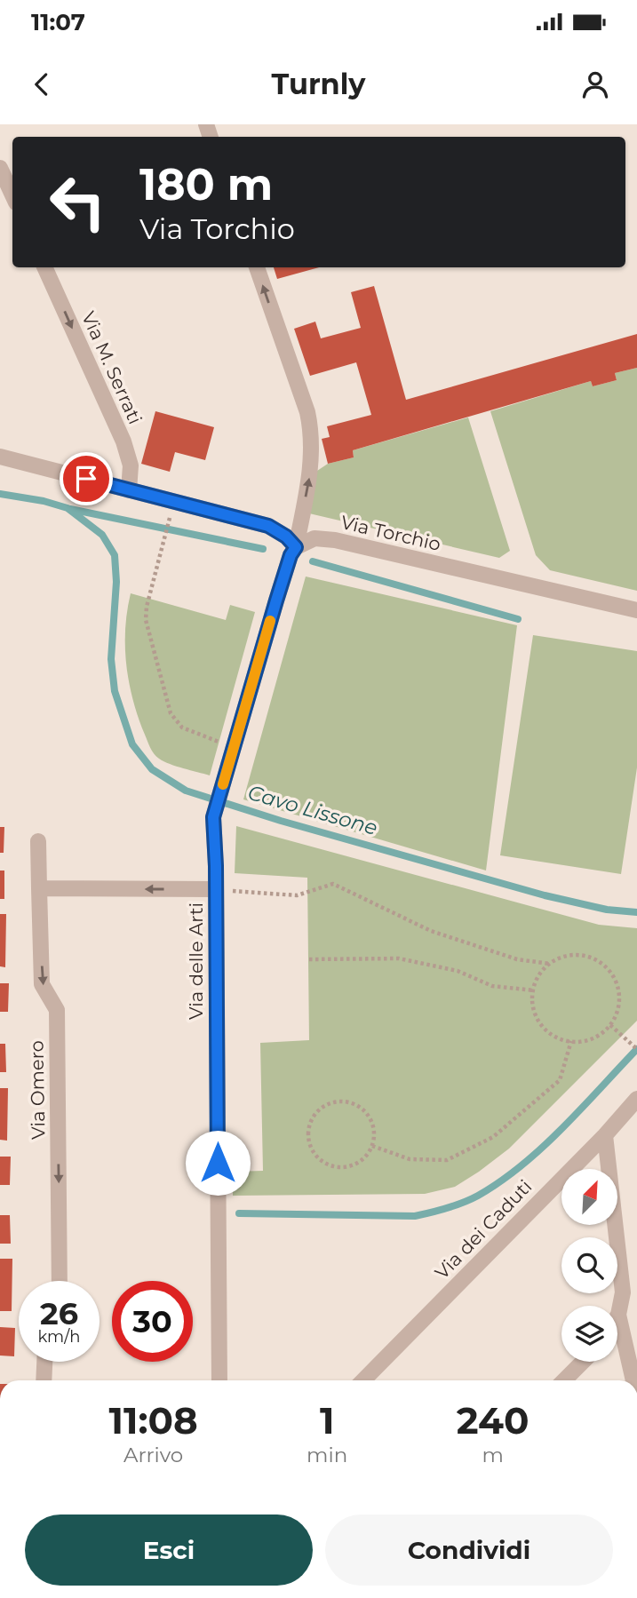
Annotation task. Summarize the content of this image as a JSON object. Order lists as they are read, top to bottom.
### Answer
{
  "streets": {
    "street": [
      "Via M. Serrati",
      "Via Torchio",
      "Via delle Arti",
      "Via Omero",
      "Via dei Caduti"
    ]
  },
  "crossings": [
    ["Via Torchio", "Via delle Arti"]
  ],
  "one_way": ["Via M. Serrati", "Via Omero"],
  "water": ["Cavo Lissone"],
  "north": "top right",
  "page": {
    "status": "11:07",
    "header": "Turnly",
    "turn": ["180 m", "Via Torchio"],
    "speed": "26 km/h",
    "limit": "30",
    "eta": [
      "11:08",
      "Arrivo",
      "1",
      "min",
      "240",
      "m"
    ],
    "buttons": ["Esci", "Condividi"]
  }
}
